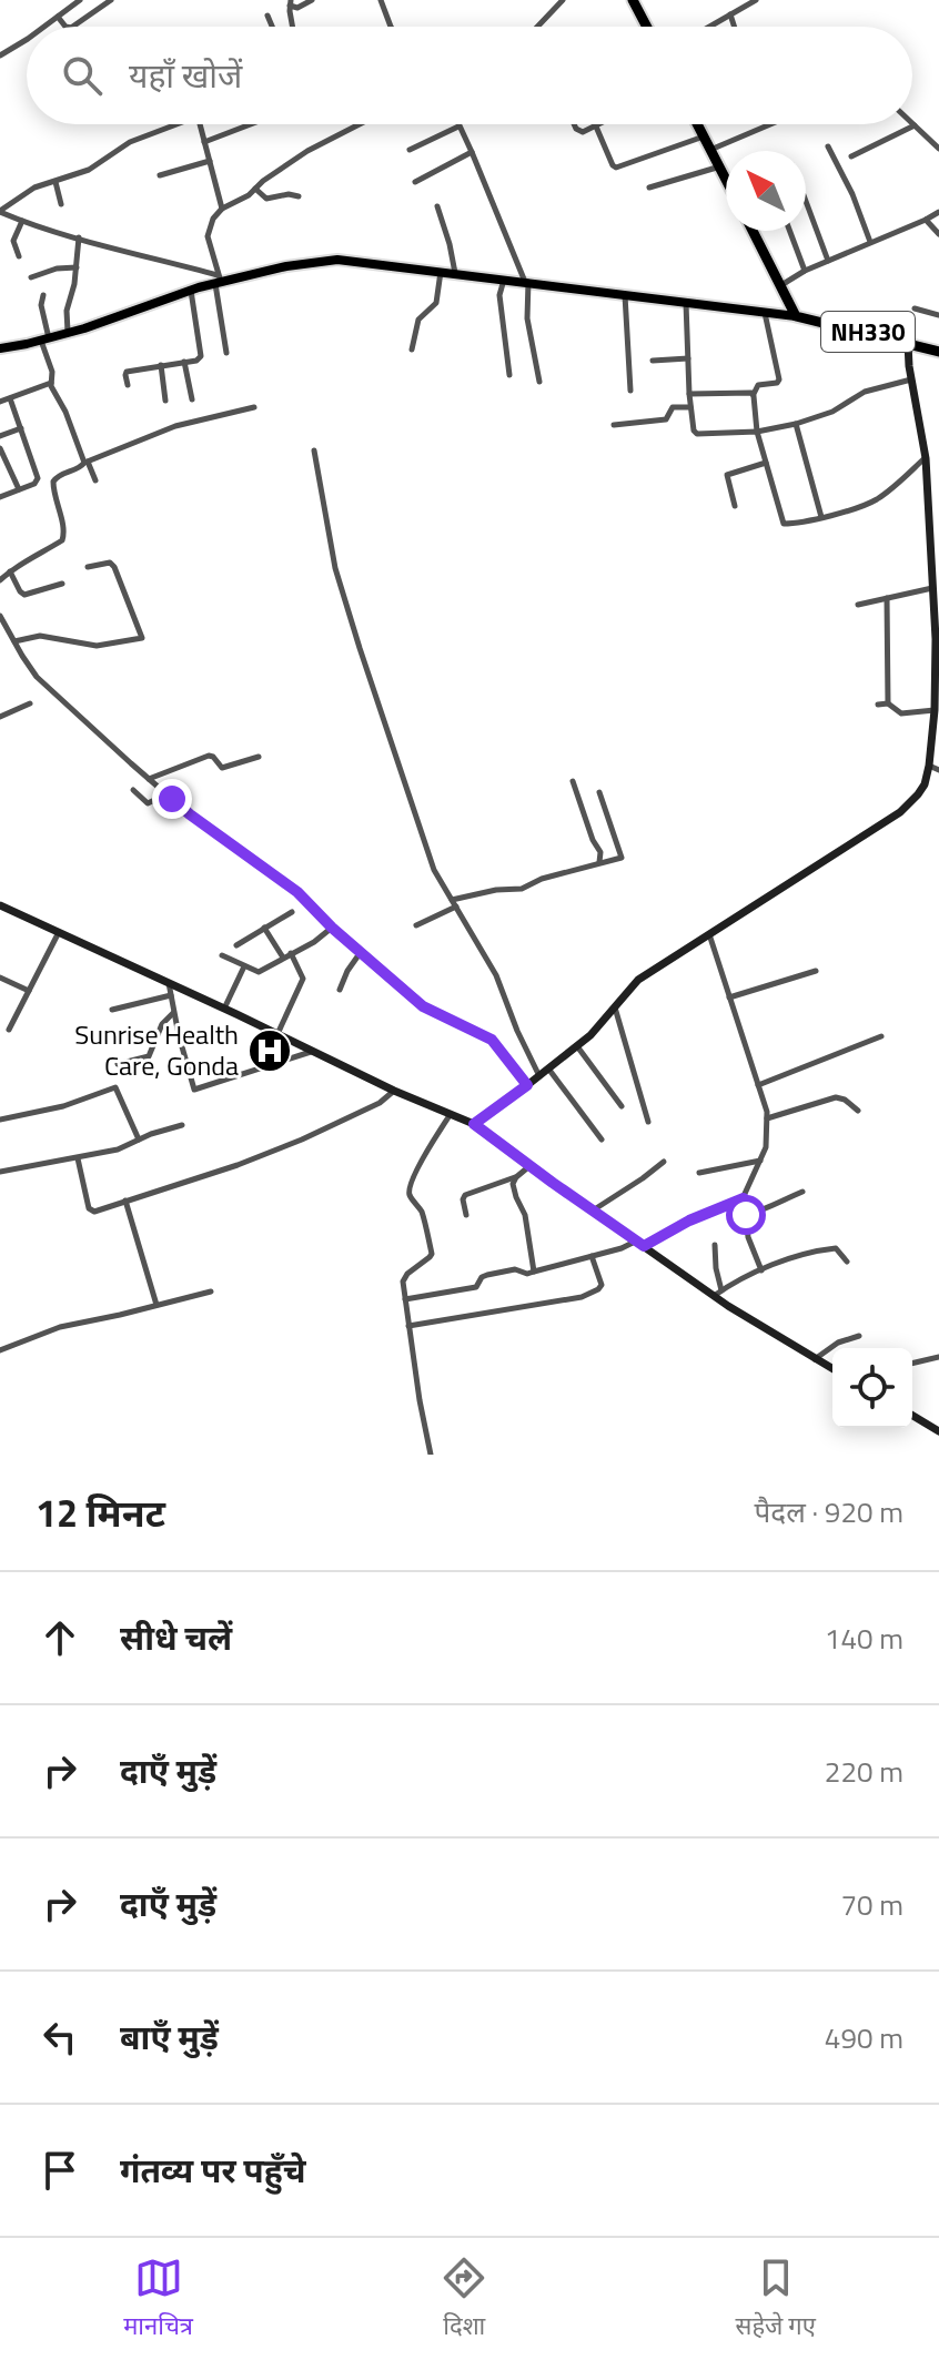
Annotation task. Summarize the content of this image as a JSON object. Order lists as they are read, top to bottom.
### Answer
{
  "streets": {
    "highway": ["NH330"]
  },
  "places": {
    "hospital": ["Sunrise Health Care, Gonda"]
  },
  "north": "top left",
  "page": {
    "search": "यहाँ खोजें",
    "heading": ["12 मिनट", "पैदल · 920 m"],
    "list": [
      ["सीधे चलें", "140 m"],
      ["दाएँ मुड़ें", "220 m"],
      ["दाएँ मुड़ें", "70 m"],
      ["बाएँ मुड़ें", "490 m"],
      "गंतव्य पर पहुँचे"
    ],
    "nav": ["मानचित्र", "दिशा", "सहेजे गए"]
  }
}
